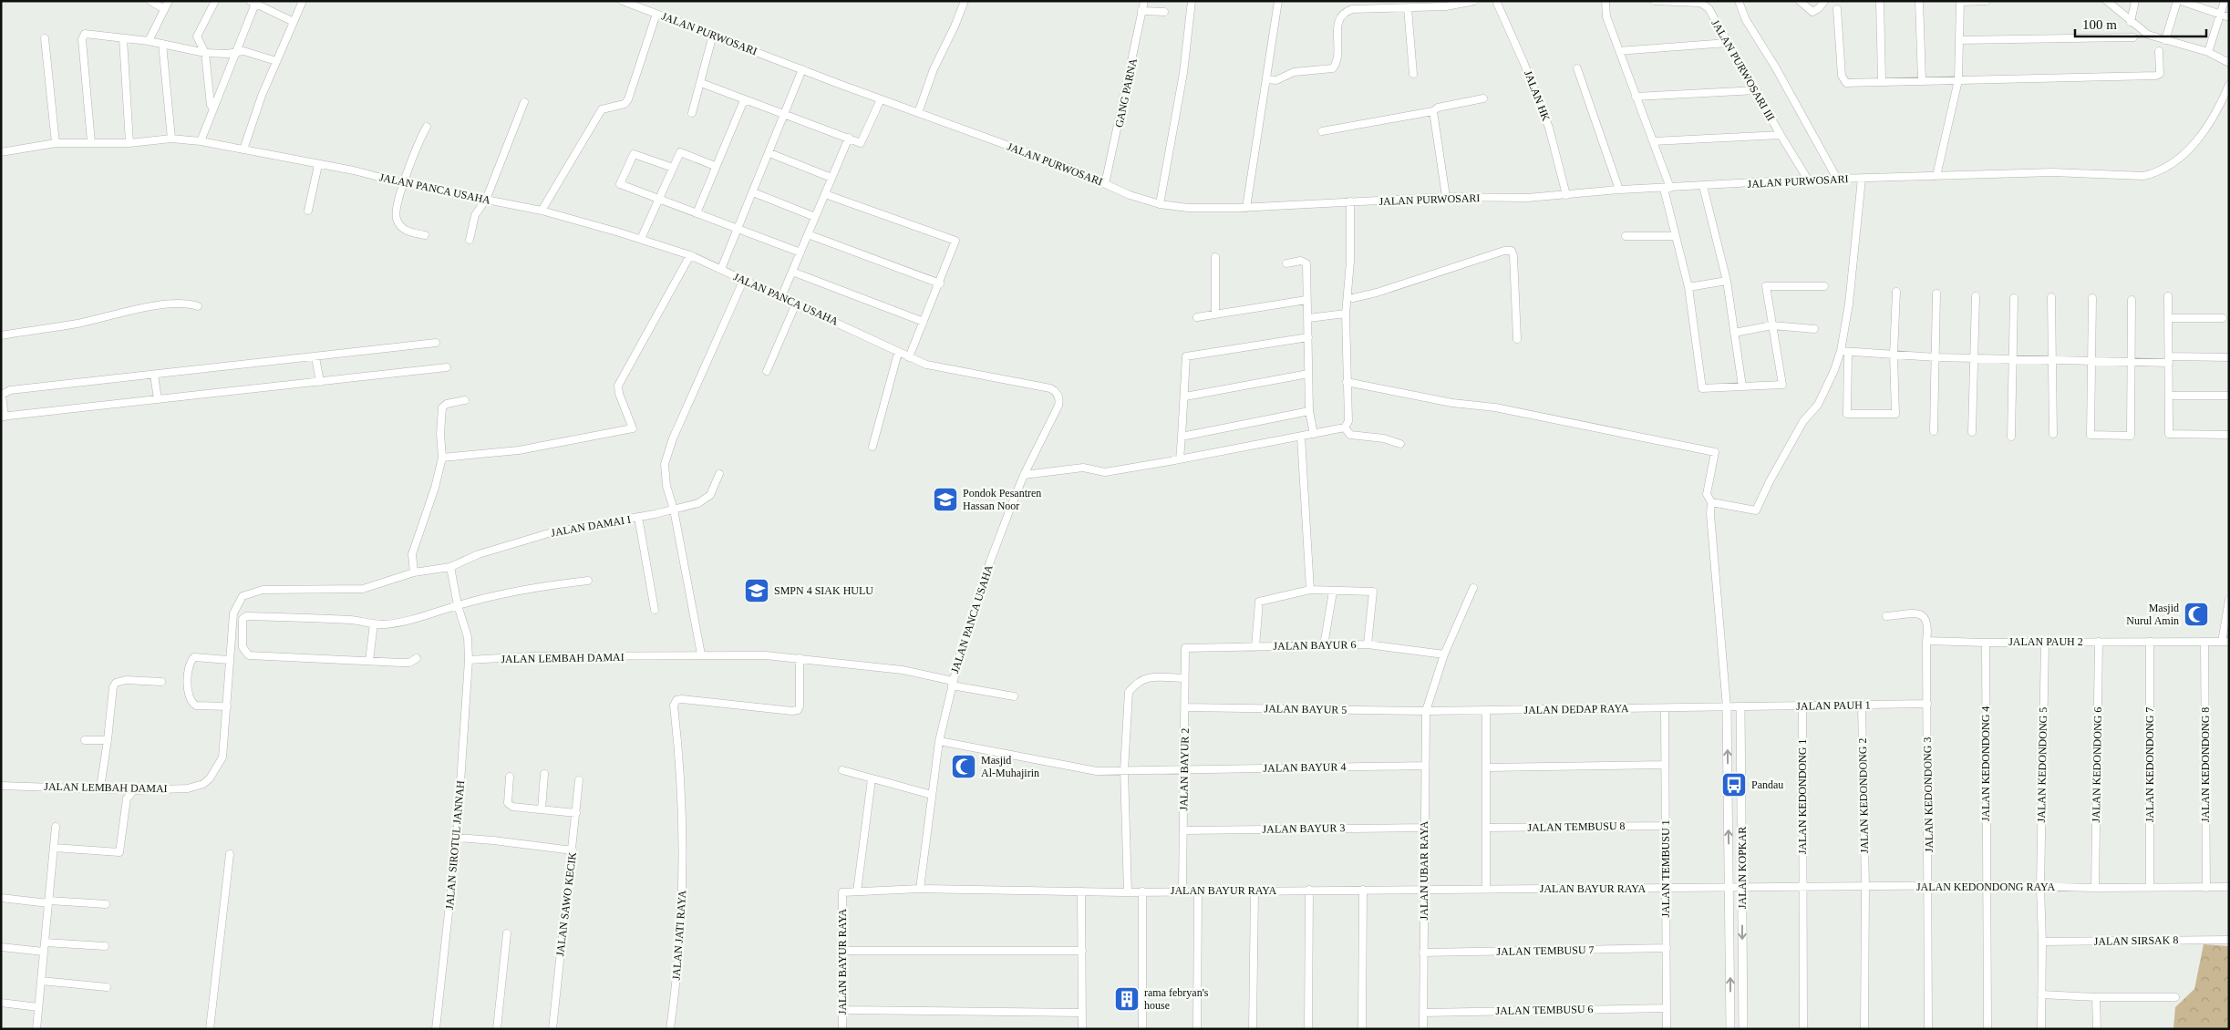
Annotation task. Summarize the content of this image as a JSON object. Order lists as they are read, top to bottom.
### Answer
{
  "streets": {
    "street": [
      "JALAN PURWOSARI",
      "JALAN PURWOSARI III",
      "GANG PARNA",
      "JALAN HK",
      "JALAN PANCA USAHA",
      "JALAN DAMAI I",
      "JALAN PAUH 2",
      "JALAN BAYUR 6",
      "JALAN LEMBAH DAMAI",
      "JALAN PAUH 1",
      "JALAN BAYUR 5",
      "JALAN DEDAP RAYA",
      "JALAN KEDONDONG 4",
      "JALAN KEDONDONG 5",
      "JALAN KEDONDONG 6",
      "JALAN KEDONDONG 7",
      "JALAN KEDONDONG 8",
      "JALAN BAYUR 4",
      "JALAN BAYUR 2",
      "JALAN KEDONDONG 3",
      "JALAN KEDONDONG 2",
      "JALAN KEDONDONG 1",
      "JALAN TEMBUSU 8",
      "JALAN BAYUR 3",
      "JALAN SIROTUL JANNAH",
      "JALAN KOPKAR",
      "JALAN TEMBUSU 1",
      "JALAN UBAR RAYA",
      "JALAN KEDONDONG RAYA",
      "JALAN BAYUR RAYA",
      "JALAN SAWO KECIK",
      "JALAN JATI RAYA",
      "JALAN SIRSAK 8",
      "JALAN TEMBUSU 7",
      "JALAN TEMBUSU 6"
    ]
  },
  "crossings": [
    ["JALAN PURWOSARI", "JALAN PURWOSARI III"],
    ["JALAN PURWOSARI", "GANG PARNA"],
    ["JALAN PURWOSARI", "JALAN HK"],
    ["JALAN PANCA USAHA", "JALAN LEMBAH DAMAI"],
    ["JALAN PANCA USAHA", "JALAN BAYUR 4"],
    ["JALAN PANCA USAHA", "JALAN BAYUR RAYA"],
    ["JALAN DAMAI I", "JALAN LEMBAH DAMAI"],
    ["JALAN PAUH 2", "JALAN KEDONDONG 4"],
    ["JALAN PAUH 2", "JALAN KEDONDONG 5"],
    ["JALAN PAUH 2", "JALAN KEDONDONG 6"],
    ["JALAN PAUH 2", "JALAN KEDONDONG 7"],
    ["JALAN PAUH 2", "JALAN KEDONDONG 8"],
    ["JALAN BAYUR 6", "JALAN BAYUR 2"],
    ["JALAN BAYUR 6", "JALAN UBAR RAYA"],
    ["JALAN LEMBAH DAMAI", "JALAN SIROTUL JANNAH"],
    ["JALAN LEMBAH DAMAI", "JALAN JATI RAYA"],
    ["JALAN PAUH 1", "JALAN DEDAP RAYA"],
    ["JALAN PAUH 1", "JALAN KEDONDONG 3"],
    ["JALAN PAUH 1", "JALAN KEDONDONG 2"],
    ["JALAN PAUH 1", "JALAN KEDONDONG 1"],
    ["JALAN PAUH 1", "JALAN KOPKAR"],
    ["JALAN BAYUR 5", "JALAN DEDAP RAYA"],
    ["JALAN BAYUR 5", "JALAN BAYUR 2"],
    ["JALAN BAYUR 5", "JALAN UBAR RAYA"],
    ["JALAN DEDAP RAYA", "JALAN KOPKAR"],
    ["JALAN DEDAP RAYA", "JALAN TEMBUSU 1"],
    ["JALAN DEDAP RAYA", "JALAN UBAR RAYA"],
    ["JALAN KEDONDONG 4", "JALAN KEDONDONG RAYA"],
    ["JALAN KEDONDONG 5", "JALAN KEDONDONG RAYA"],
    ["JALAN KEDONDONG 5", "JALAN SIRSAK 8"],
    ["JALAN KEDONDONG 6", "JALAN KEDONDONG RAYA"],
    ["JALAN KEDONDONG 7", "JALAN KEDONDONG RAYA"],
    ["JALAN KEDONDONG 8", "JALAN KEDONDONG RAYA"],
    ["JALAN BAYUR 4", "JALAN BAYUR 2"],
    ["JALAN BAYUR 4", "JALAN UBAR RAYA"],
    ["JALAN BAYUR 2", "JALAN BAYUR 3"],
    ["JALAN BAYUR 2", "JALAN BAYUR RAYA"],
    ["JALAN KEDONDONG 3", "JALAN KEDONDONG RAYA"],
    ["JALAN KEDONDONG 2", "JALAN KEDONDONG RAYA"],
    ["JALAN KEDONDONG 1", "JALAN KEDONDONG RAYA"],
    ["JALAN TEMBUSU 8", "JALAN TEMBUSU 1"],
    ["JALAN BAYUR 3", "JALAN UBAR RAYA"],
    ["JALAN KOPKAR", "JALAN KEDONDONG RAYA"],
    ["JALAN KOPKAR", "JALAN BAYUR RAYA"],
    ["JALAN TEMBUSU 1", "JALAN BAYUR RAYA"],
    ["JALAN TEMBUSU 1", "JALAN TEMBUSU 7"],
    ["JALAN TEMBUSU 1", "JALAN TEMBUSU 6"],
    ["JALAN UBAR RAYA", "JALAN BAYUR RAYA"],
    ["JALAN UBAR RAYA", "JALAN TEMBUSU 7"],
    ["JALAN UBAR RAYA", "JALAN TEMBUSU 6"],
    ["JALAN KEDONDONG RAYA", "JALAN BAYUR RAYA"]
  ],
  "places": {
    "school or university": ["Pondok Pesantren Hassan Noor", "SMPN 4 SIAK HULU"],
    "mosque": ["Masjid Nurul Amin", "Masjid Al-Muhajirin"],
    "bus stop": ["Pandau"],
    "building": ["rama febryan's house"]
  },
  "scale_bar": "100 m"
}
